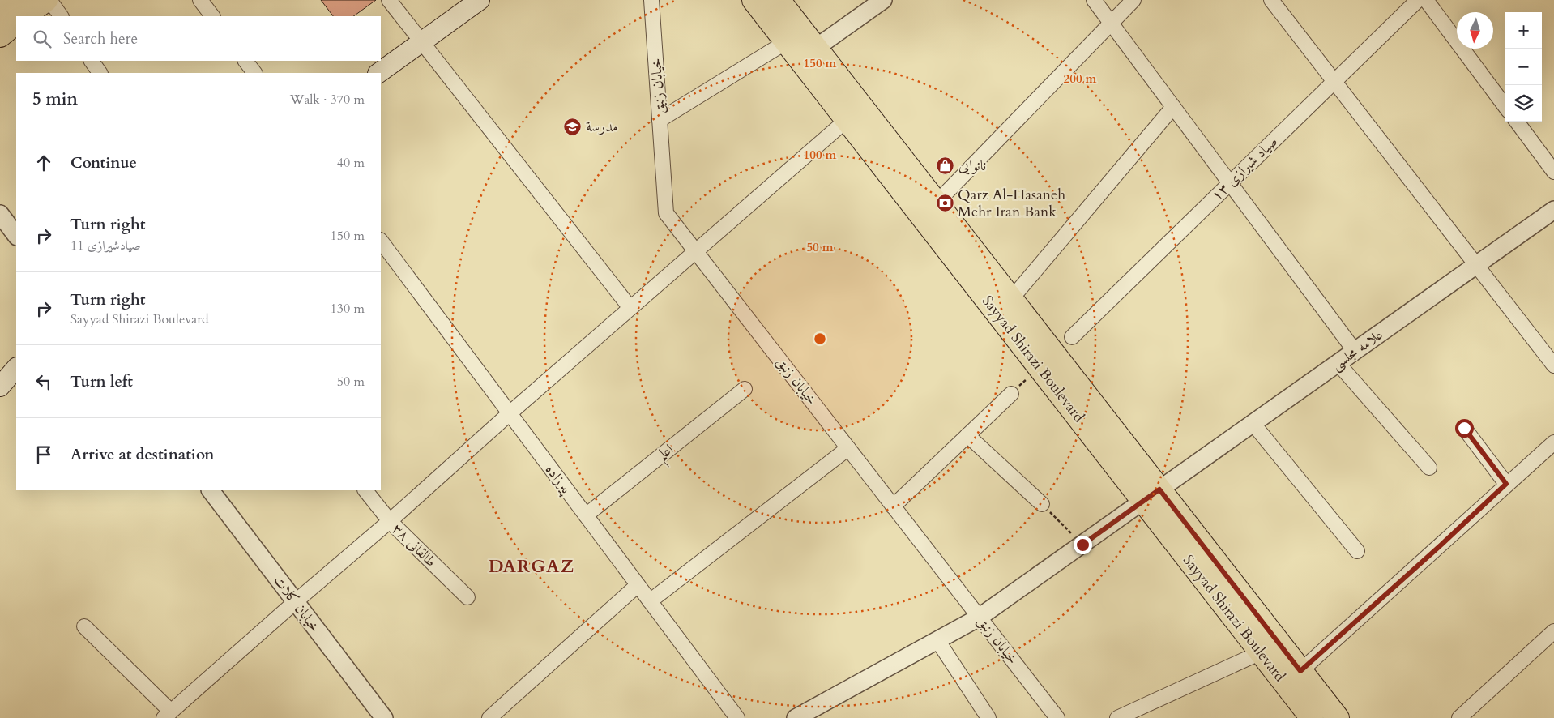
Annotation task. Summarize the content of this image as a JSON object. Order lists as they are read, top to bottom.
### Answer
{
  "streets": {
    "main road": ["Sayyad Shirazi Boulevard"],
    "street": [
      "خیابان زنبق",
      "صیاد شیرازی ۱۳",
      "علامه مجلسی",
      "اعلم",
      "پیرزاده",
      "طالقانی ۳۸",
      "خیابان کلات"
    ]
  },
  "crossings": [
    ["خیابان زنبق", "علامه مجلسی"],
    ["علامه مجلسی", "Sayyad Shirazi Boulevard"],
    ["اعلم", "پیرزاده"]
  ],
  "districts": ["DARGAZ"],
  "places": {
    "school or university": ["مدرسة"],
    "shop": ["نانوایی"],
    "bank": ["Qarz Al-Hasaneh Mehr Iran Bank"]
  },
  "north": "bottom",
  "page": {
    "map_buttons": ["+", "−"],
    "search": "Search here",
    "heading": ["5 min", "Walk · 370 m"],
    "list": [
      ["Continue", "40 m"],
      ["Turn right", "صیادشیرازی 11", "150 m"],
      ["Turn right", "Sayyad Shirazi Boulevard", "130 m"],
      ["Turn left", "50 m"],
      "Arrive at destination"
    ]
  },
  "rings": [
    "150 m",
    "200 m",
    "100 m",
    "50 m"
  ]
}
